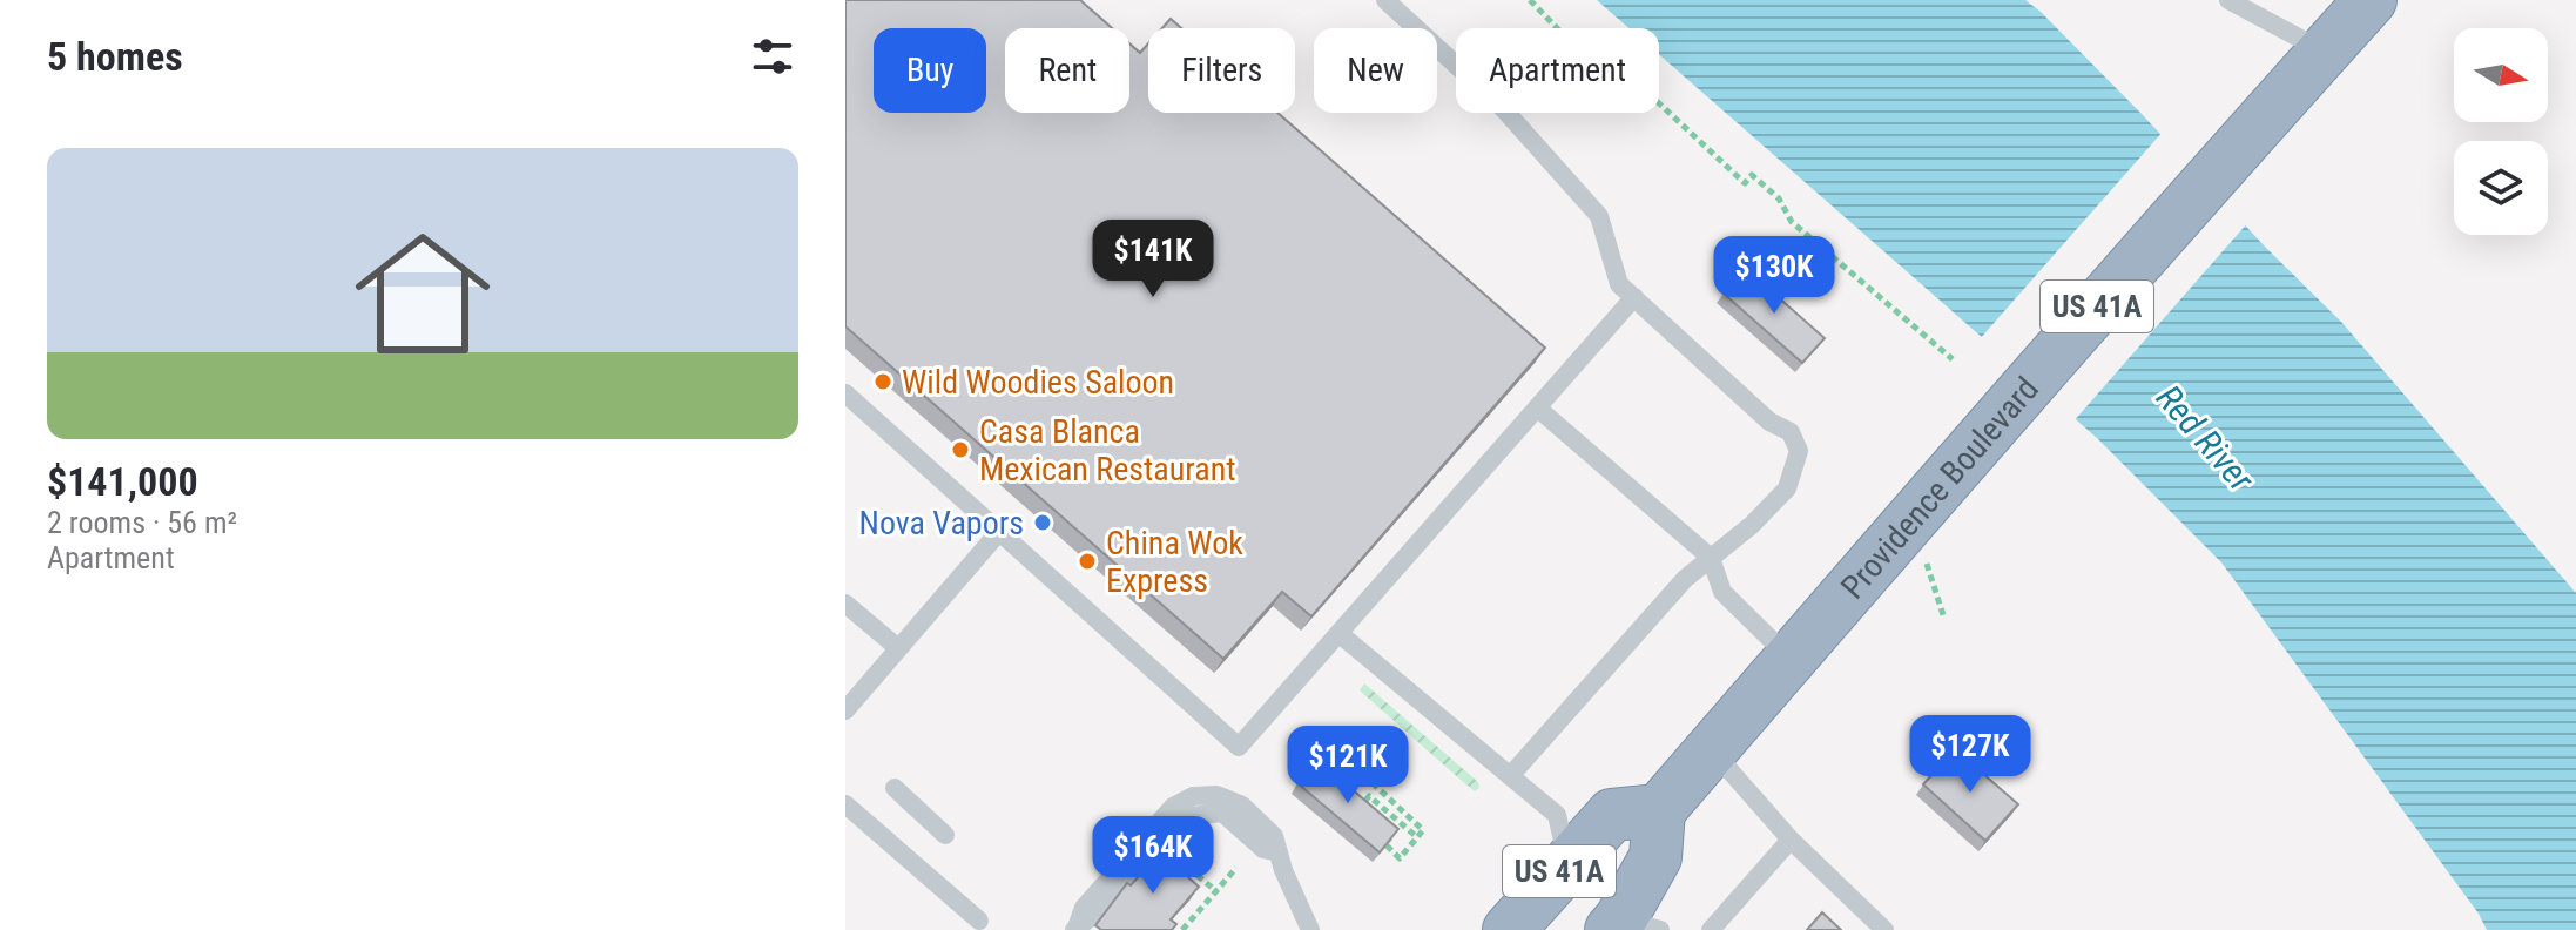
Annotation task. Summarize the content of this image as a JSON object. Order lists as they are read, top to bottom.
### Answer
{
  "streets": {
    "highway": ["US 41A", "Providence Boulevard"]
  },
  "crossings": [
    ["US 41A", "Providence Boulevard"]
  ],
  "water": ["Red River"],
  "places": [
    "Wild Woodies Saloon",
    "Casa Blanca Mexican Restaurant",
    "Nova Vapors",
    "China Wok Express"
  ],
  "north": "right",
  "page": {
    "heading": "5 homes",
    "chip": [
      "Buy",
      "Rent",
      "Filters",
      "New",
      "Apartment"
    ],
    "list": [
      {
        "name": "$141,000",
        "note": "2 rooms · 56 m² · Apartment"
      }
    ],
    "price": [
      "$141K",
      "$130K",
      "$127K",
      "$121K",
      "$164K"
    ]
  }
}
